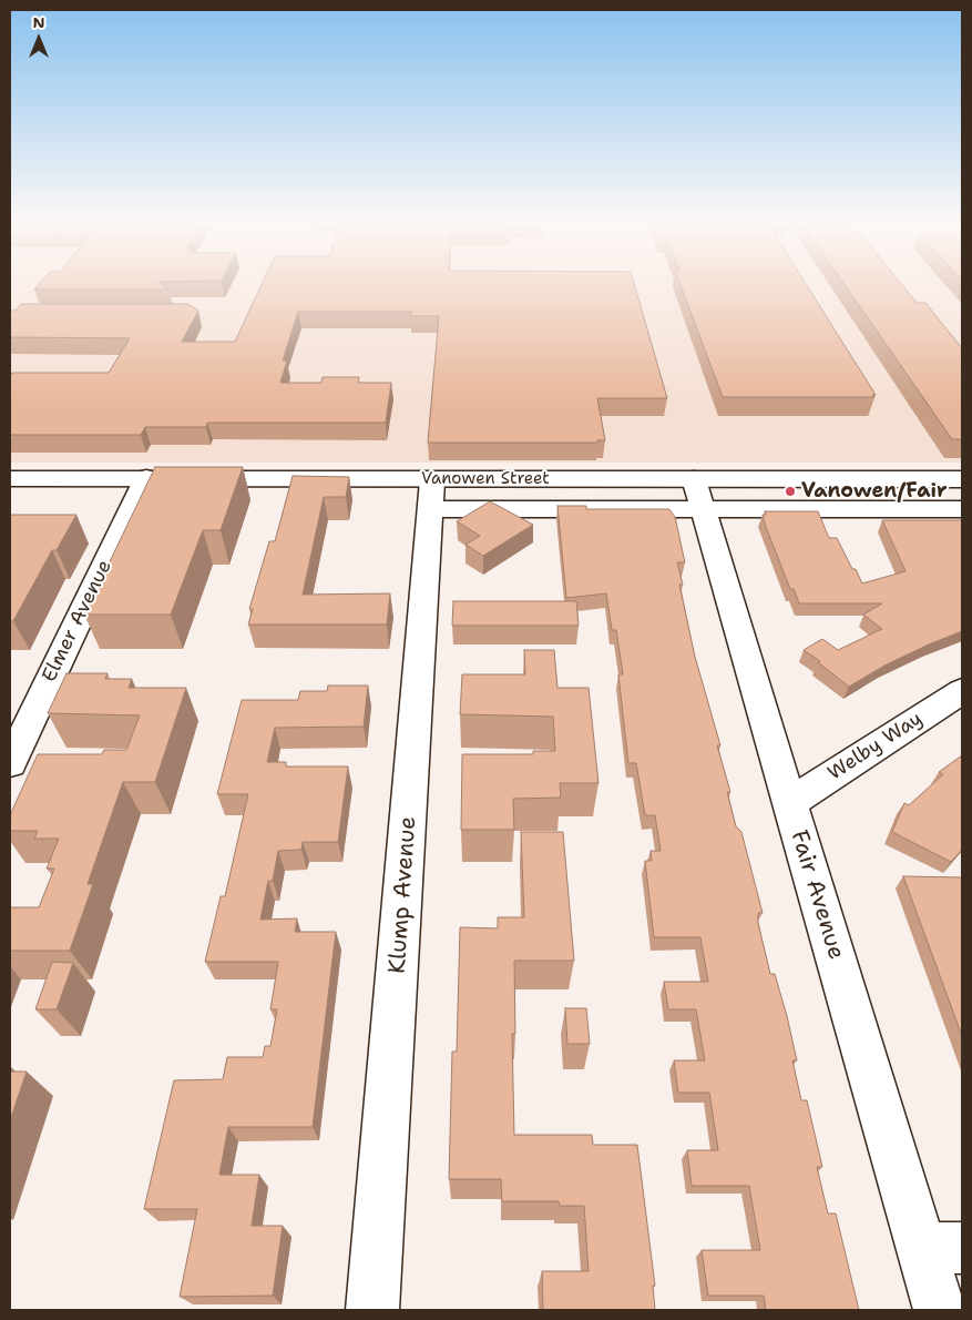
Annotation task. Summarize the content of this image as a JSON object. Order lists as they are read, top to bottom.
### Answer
{
  "streets": {
    "street": [
      "Vanowen Street",
      "Elmer Avenue",
      "Welby Way",
      "Klump Avenue",
      "Fair Avenue"
    ]
  },
  "crossings": [
    ["Vanowen Street", "Elmer Avenue"],
    ["Vanowen Street", "Klump Avenue"],
    ["Vanowen Street", "Fair Avenue"],
    ["Welby Way", "Fair Avenue"]
  ],
  "places": ["Vanowen/Fair"],
  "north": "top"
}
